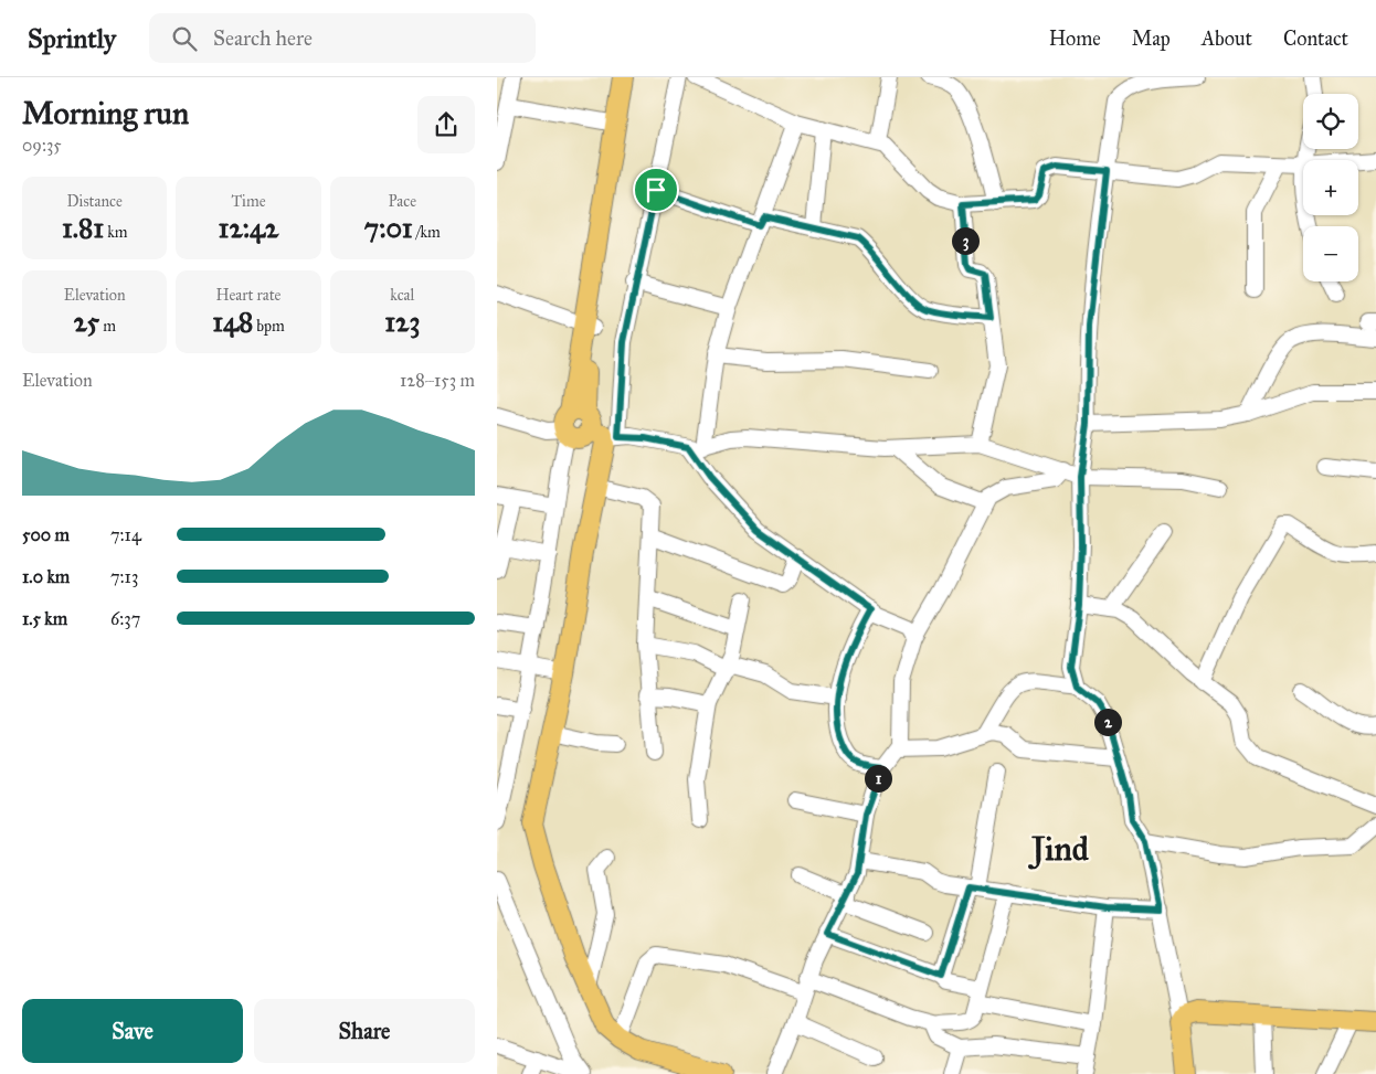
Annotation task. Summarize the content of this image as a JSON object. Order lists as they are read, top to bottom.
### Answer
{
  "districts": ["Jind"],
  "page": {
    "header": "Sprintly",
    "search": "Search here",
    "nav": [
      "Home",
      "Map",
      "About",
      "Contact"
    ],
    "heading": ["Morning run", "09:35"],
    "map_buttons": ["+", "−"],
    "stats": [
      ["Distance", "1.81 km"],
      ["Time", "12:42"],
      ["Pace", "7:01 /km"],
      ["Elevation", "25 m"],
      ["Heart rate", "148 bpm"],
      ["kcal", "123"]
    ],
    "pins": ["3", "2", "1"],
    "chart": ["Elevation", "128–153 m"],
    "list": [
      {
        "name": "500 m",
        "note": "7:14"
      },
      {
        "name": "1.0 km",
        "note": "7:13"
      },
      {
        "name": "1.5 km",
        "note": "6:37"
      }
    ],
    "buttons": ["Save", "Share"]
  }
}
